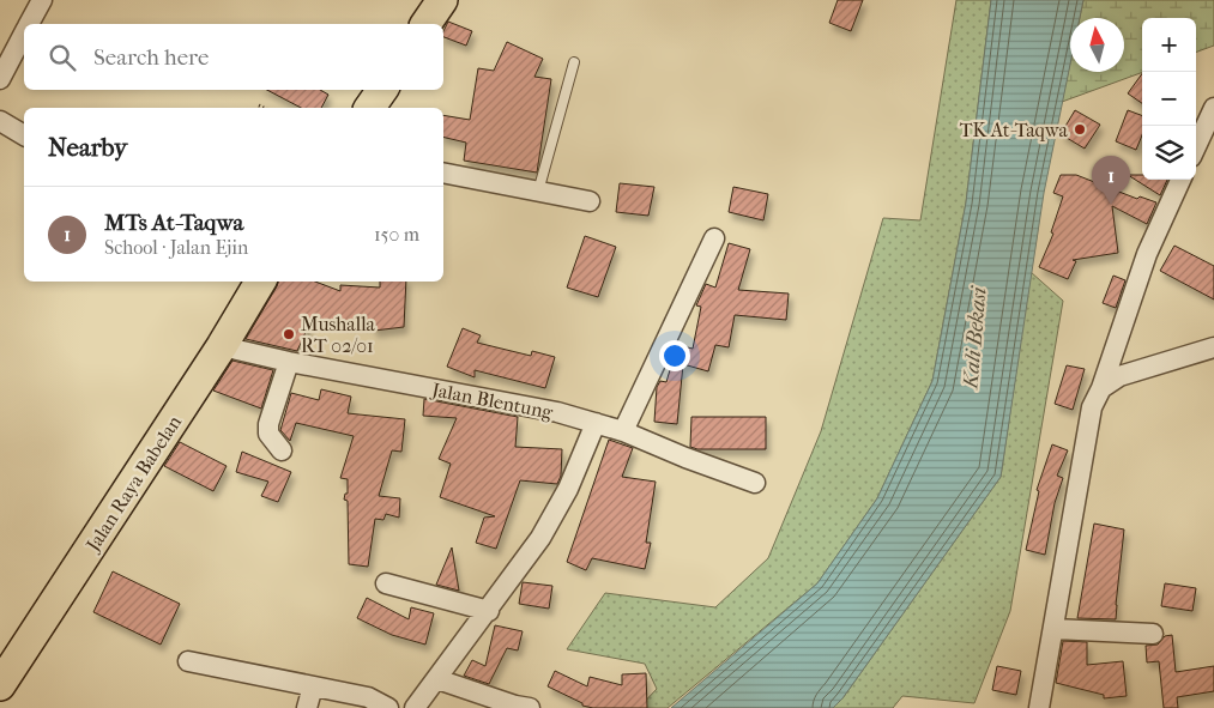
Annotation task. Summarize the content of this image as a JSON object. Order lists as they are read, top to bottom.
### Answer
{
  "streets": {
    "main road": ["Jalan Raya Babelan"],
    "street": ["Jalan Blentung"]
  },
  "crossings": [
    ["Jalan Blentung", "Jalan Raya Babelan"]
  ],
  "water": ["Kali Bekasi"],
  "places": ["TK At-Taqwa", "Mushalla RT 02/01"],
  "north": "top",
  "page": {
    "map_buttons": ["+", "−"],
    "search": "Search here",
    "heading": "Nearby",
    "pins": "1",
    "list": [
      {
        "mark": "1",
        "name": "MTs At-Taqwa",
        "note": "School · Jalan Ejin",
        "value": "150 m"
      }
    ]
  }
}
